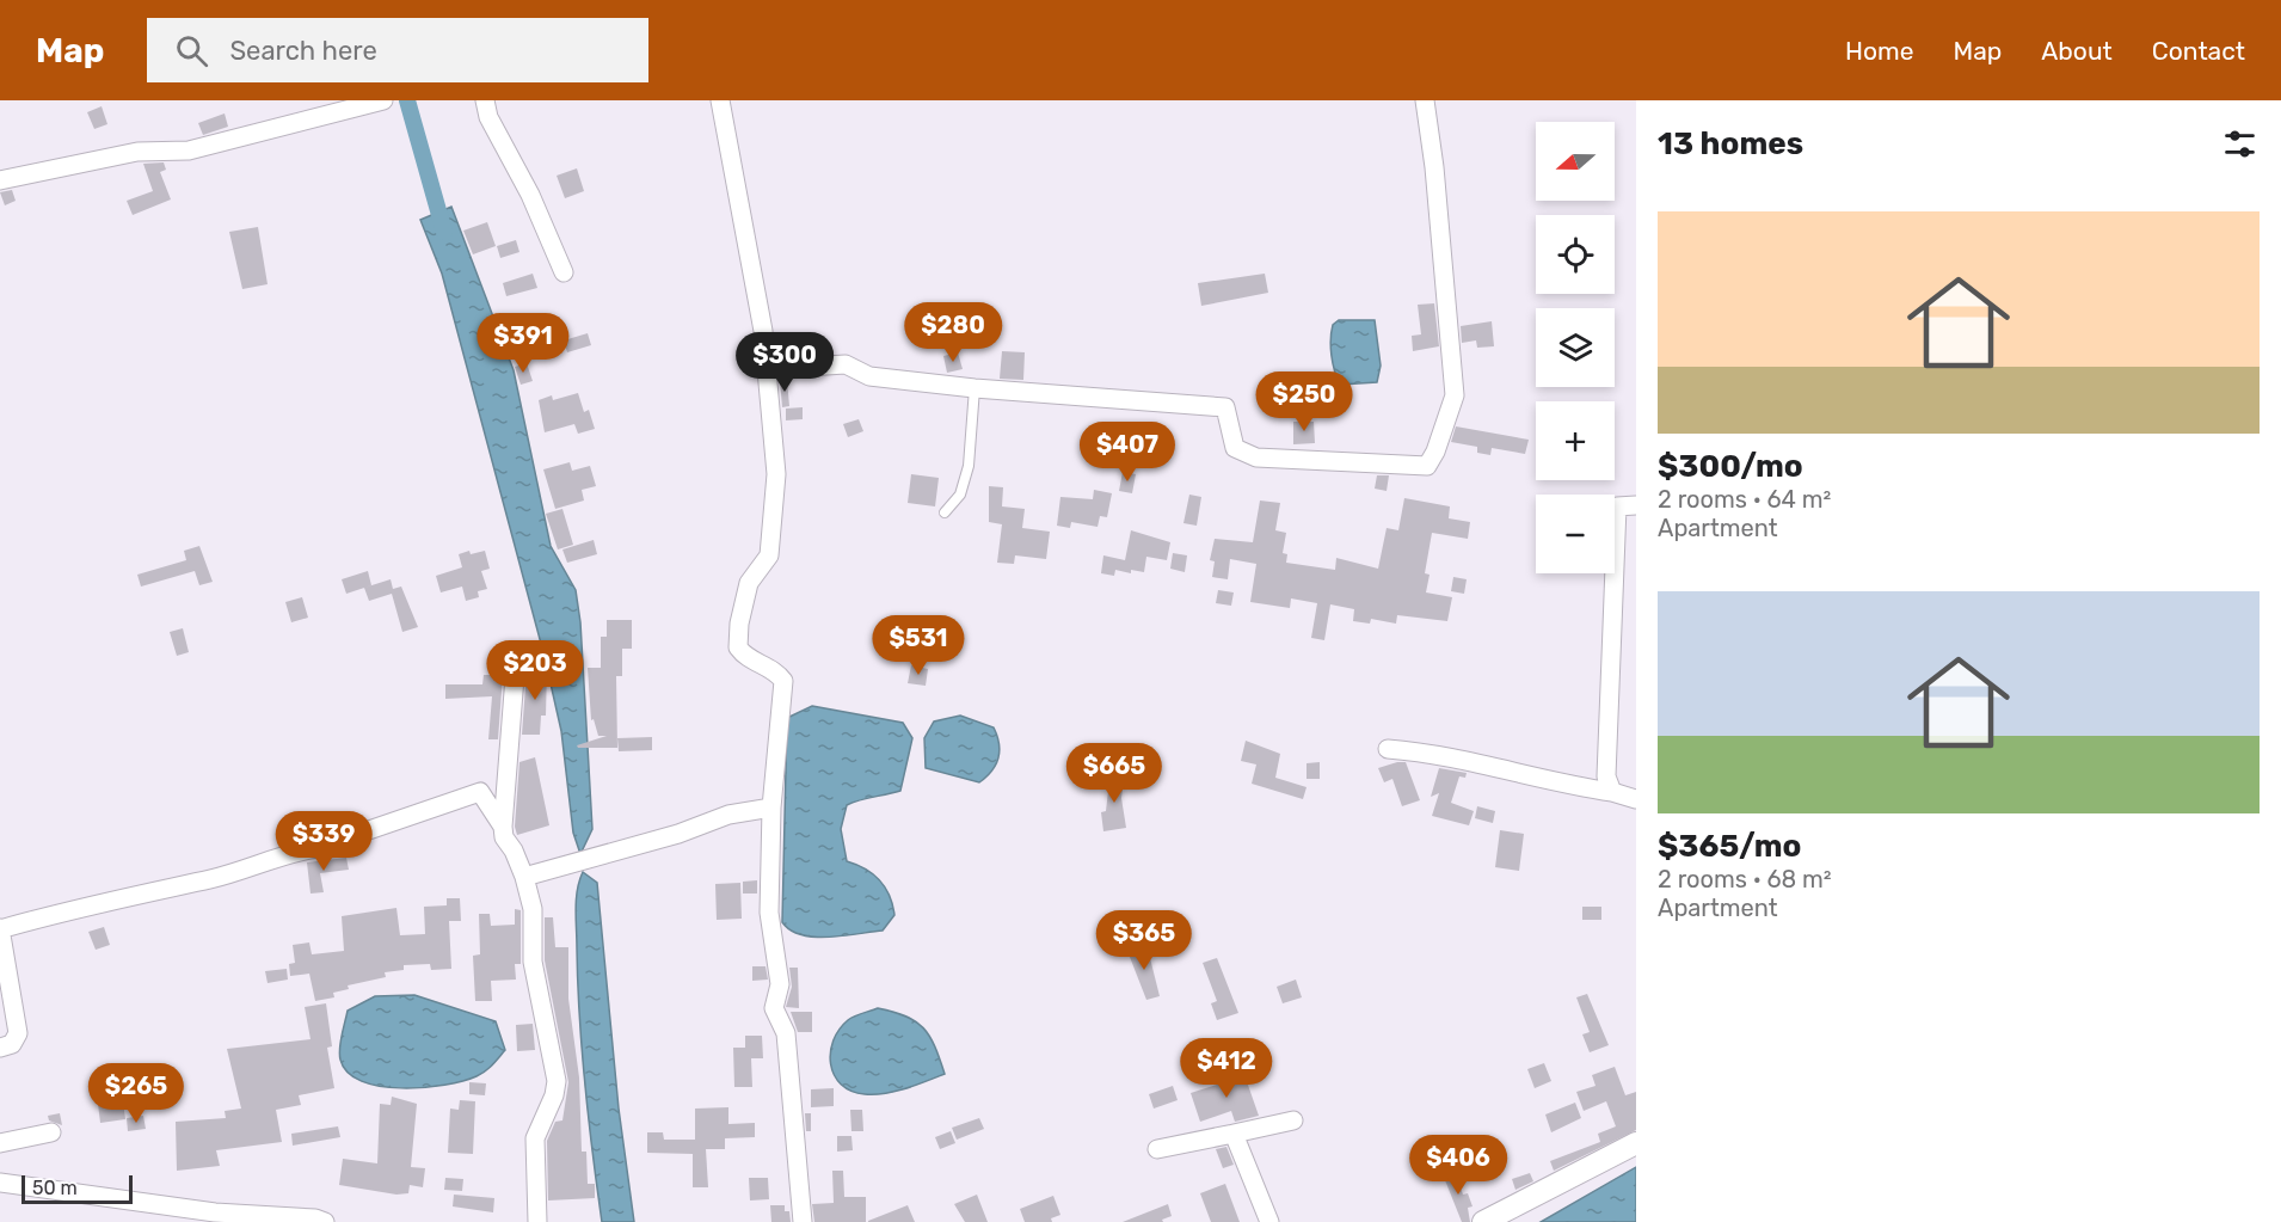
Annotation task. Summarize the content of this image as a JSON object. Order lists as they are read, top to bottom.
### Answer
{
  "scale_bar": "50 m",
  "north": "left",
  "page": {
    "header": "Map",
    "search": "Search here",
    "nav": [
      "Home",
      "Map",
      "About",
      "Contact"
    ],
    "heading": "13 homes",
    "map_buttons": ["+", "−"],
    "list": [
      {
        "name": "$300/mo",
        "note": "2 rooms · 64 m² · Apartment"
      },
      {
        "name": "$365/mo",
        "note": "2 rooms · 68 m² · Apartment"
      }
    ],
    "price": [
      "$280",
      "$391",
      "$300",
      "$250",
      "$407",
      "$531",
      "$203",
      "$665",
      "$339",
      "$365",
      "$412",
      "$265",
      "$406"
    ],
    "scale": "50 m"
  }
}
